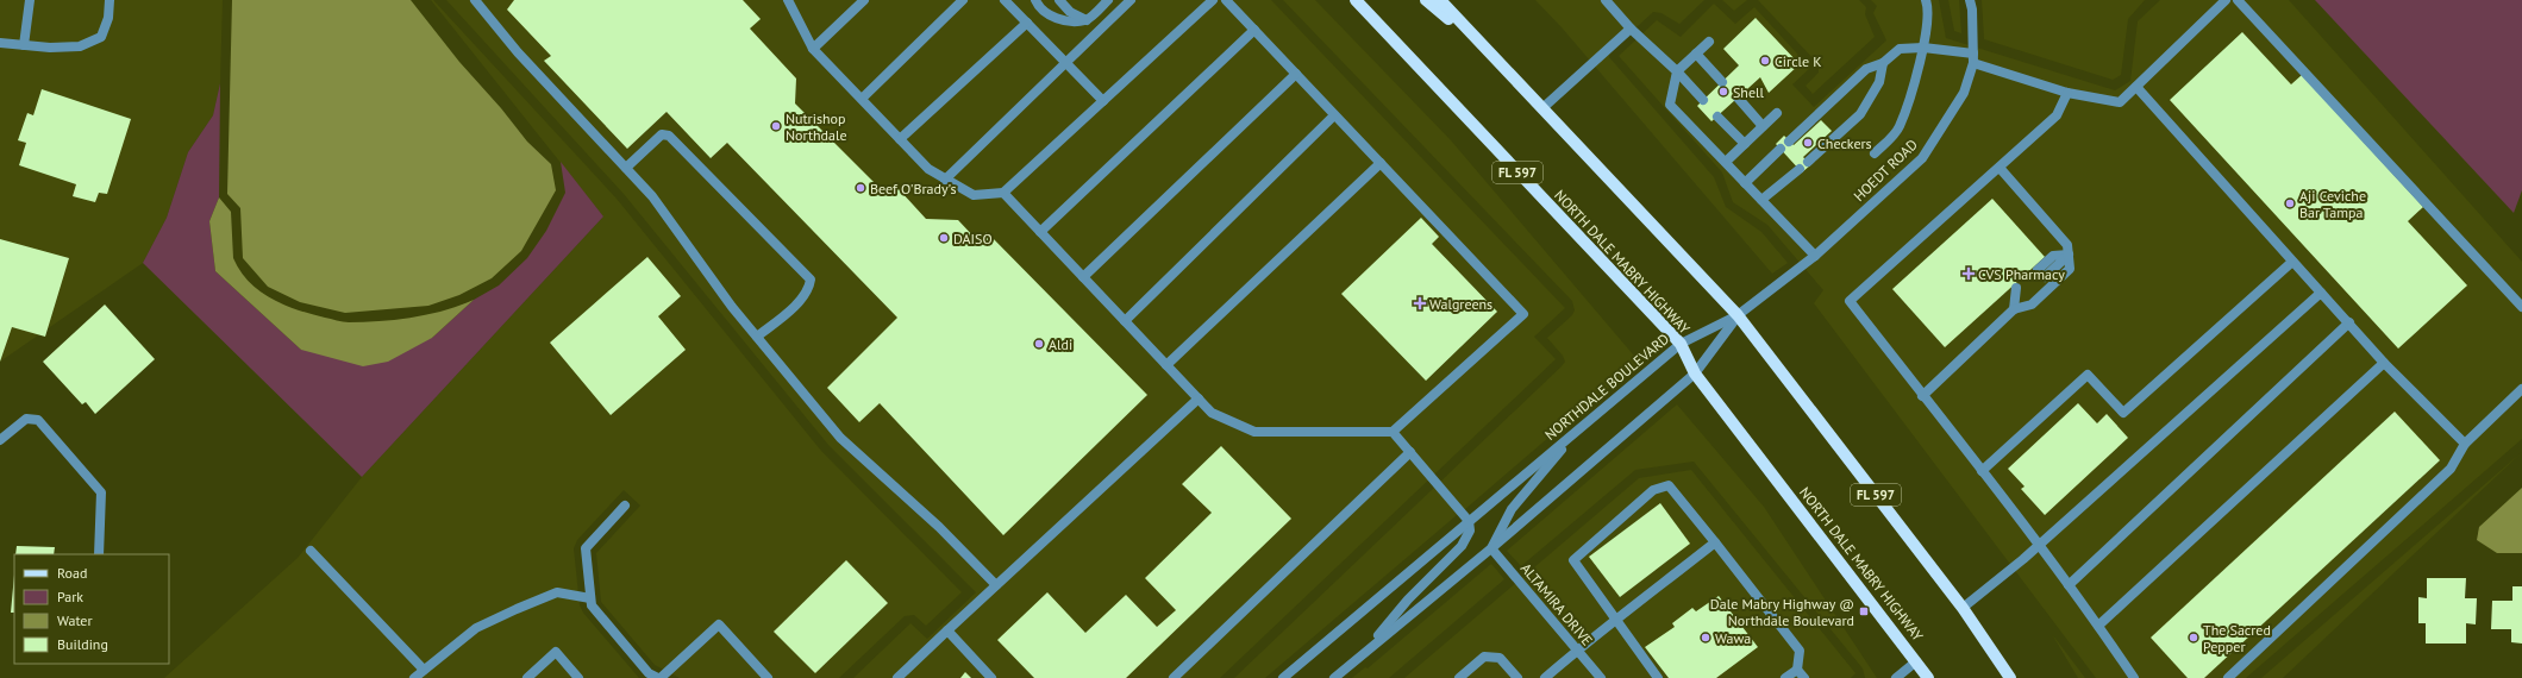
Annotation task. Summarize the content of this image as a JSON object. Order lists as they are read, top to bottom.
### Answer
{
  "streets": {
    "main road": ["FL 597", "NORTH DALE MABRY HIGHWAY"],
    "street": ["HOEDT ROAD", "NORTHDALE BOULEVARD", "ALTAMIRA DRIVE"]
  },
  "crossings": [
    ["HOEDT ROAD", "FL 597"],
    ["HOEDT ROAD", "NORTHDALE BOULEVARD"],
    ["FL 597", "NORTHDALE BOULEVARD"],
    ["NORTH DALE MABRY HIGHWAY", "NORTHDALE BOULEVARD"]
  ],
  "places": {
    "other": [
      "Circle K",
      "Shell",
      "Nutrishop Northdale",
      "Checkers",
      "Beef O'Brady's",
      "Aji Ceviche Bar Tampa",
      "DAISO",
      "Aldi",
      "Wawa",
      "The Sacred Pepper"
    ],
    "health": ["CVS Pharmacy", "Walgreens"],
    "transit": ["Dale Mabry Highway @ Northdale Boulevard"]
  },
  "legend": [
    "Road",
    "Park",
    "Water",
    "Building"
  ]
}
